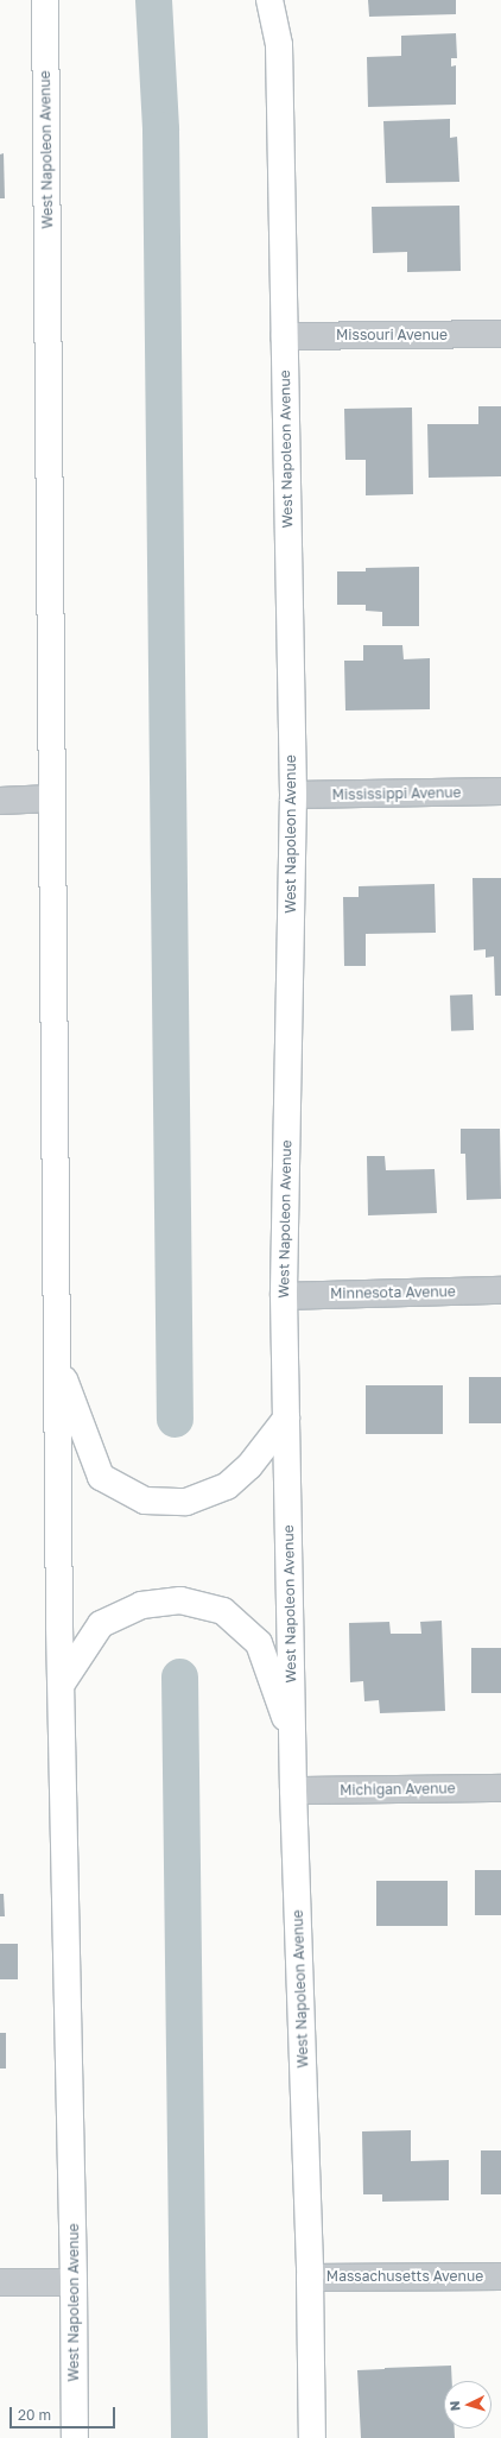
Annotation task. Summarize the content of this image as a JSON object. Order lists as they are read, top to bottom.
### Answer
{
  "streets": {
    "main road": ["West Napoleon Avenue"],
    "street": [
      "Missouri Avenue",
      "Mississippi Avenue",
      "Minnesota Avenue",
      "Michigan Avenue",
      "Massachusetts Avenue"
    ]
  },
  "crossings": [
    ["West Napoleon Avenue", "Missouri Avenue"],
    ["West Napoleon Avenue", "Mississippi Avenue"],
    ["West Napoleon Avenue", "Minnesota Avenue"],
    ["West Napoleon Avenue", "Michigan Avenue"],
    ["West Napoleon Avenue", "Massachusetts Avenue"]
  ],
  "scale_bar": "20 m",
  "north": "left"
}
